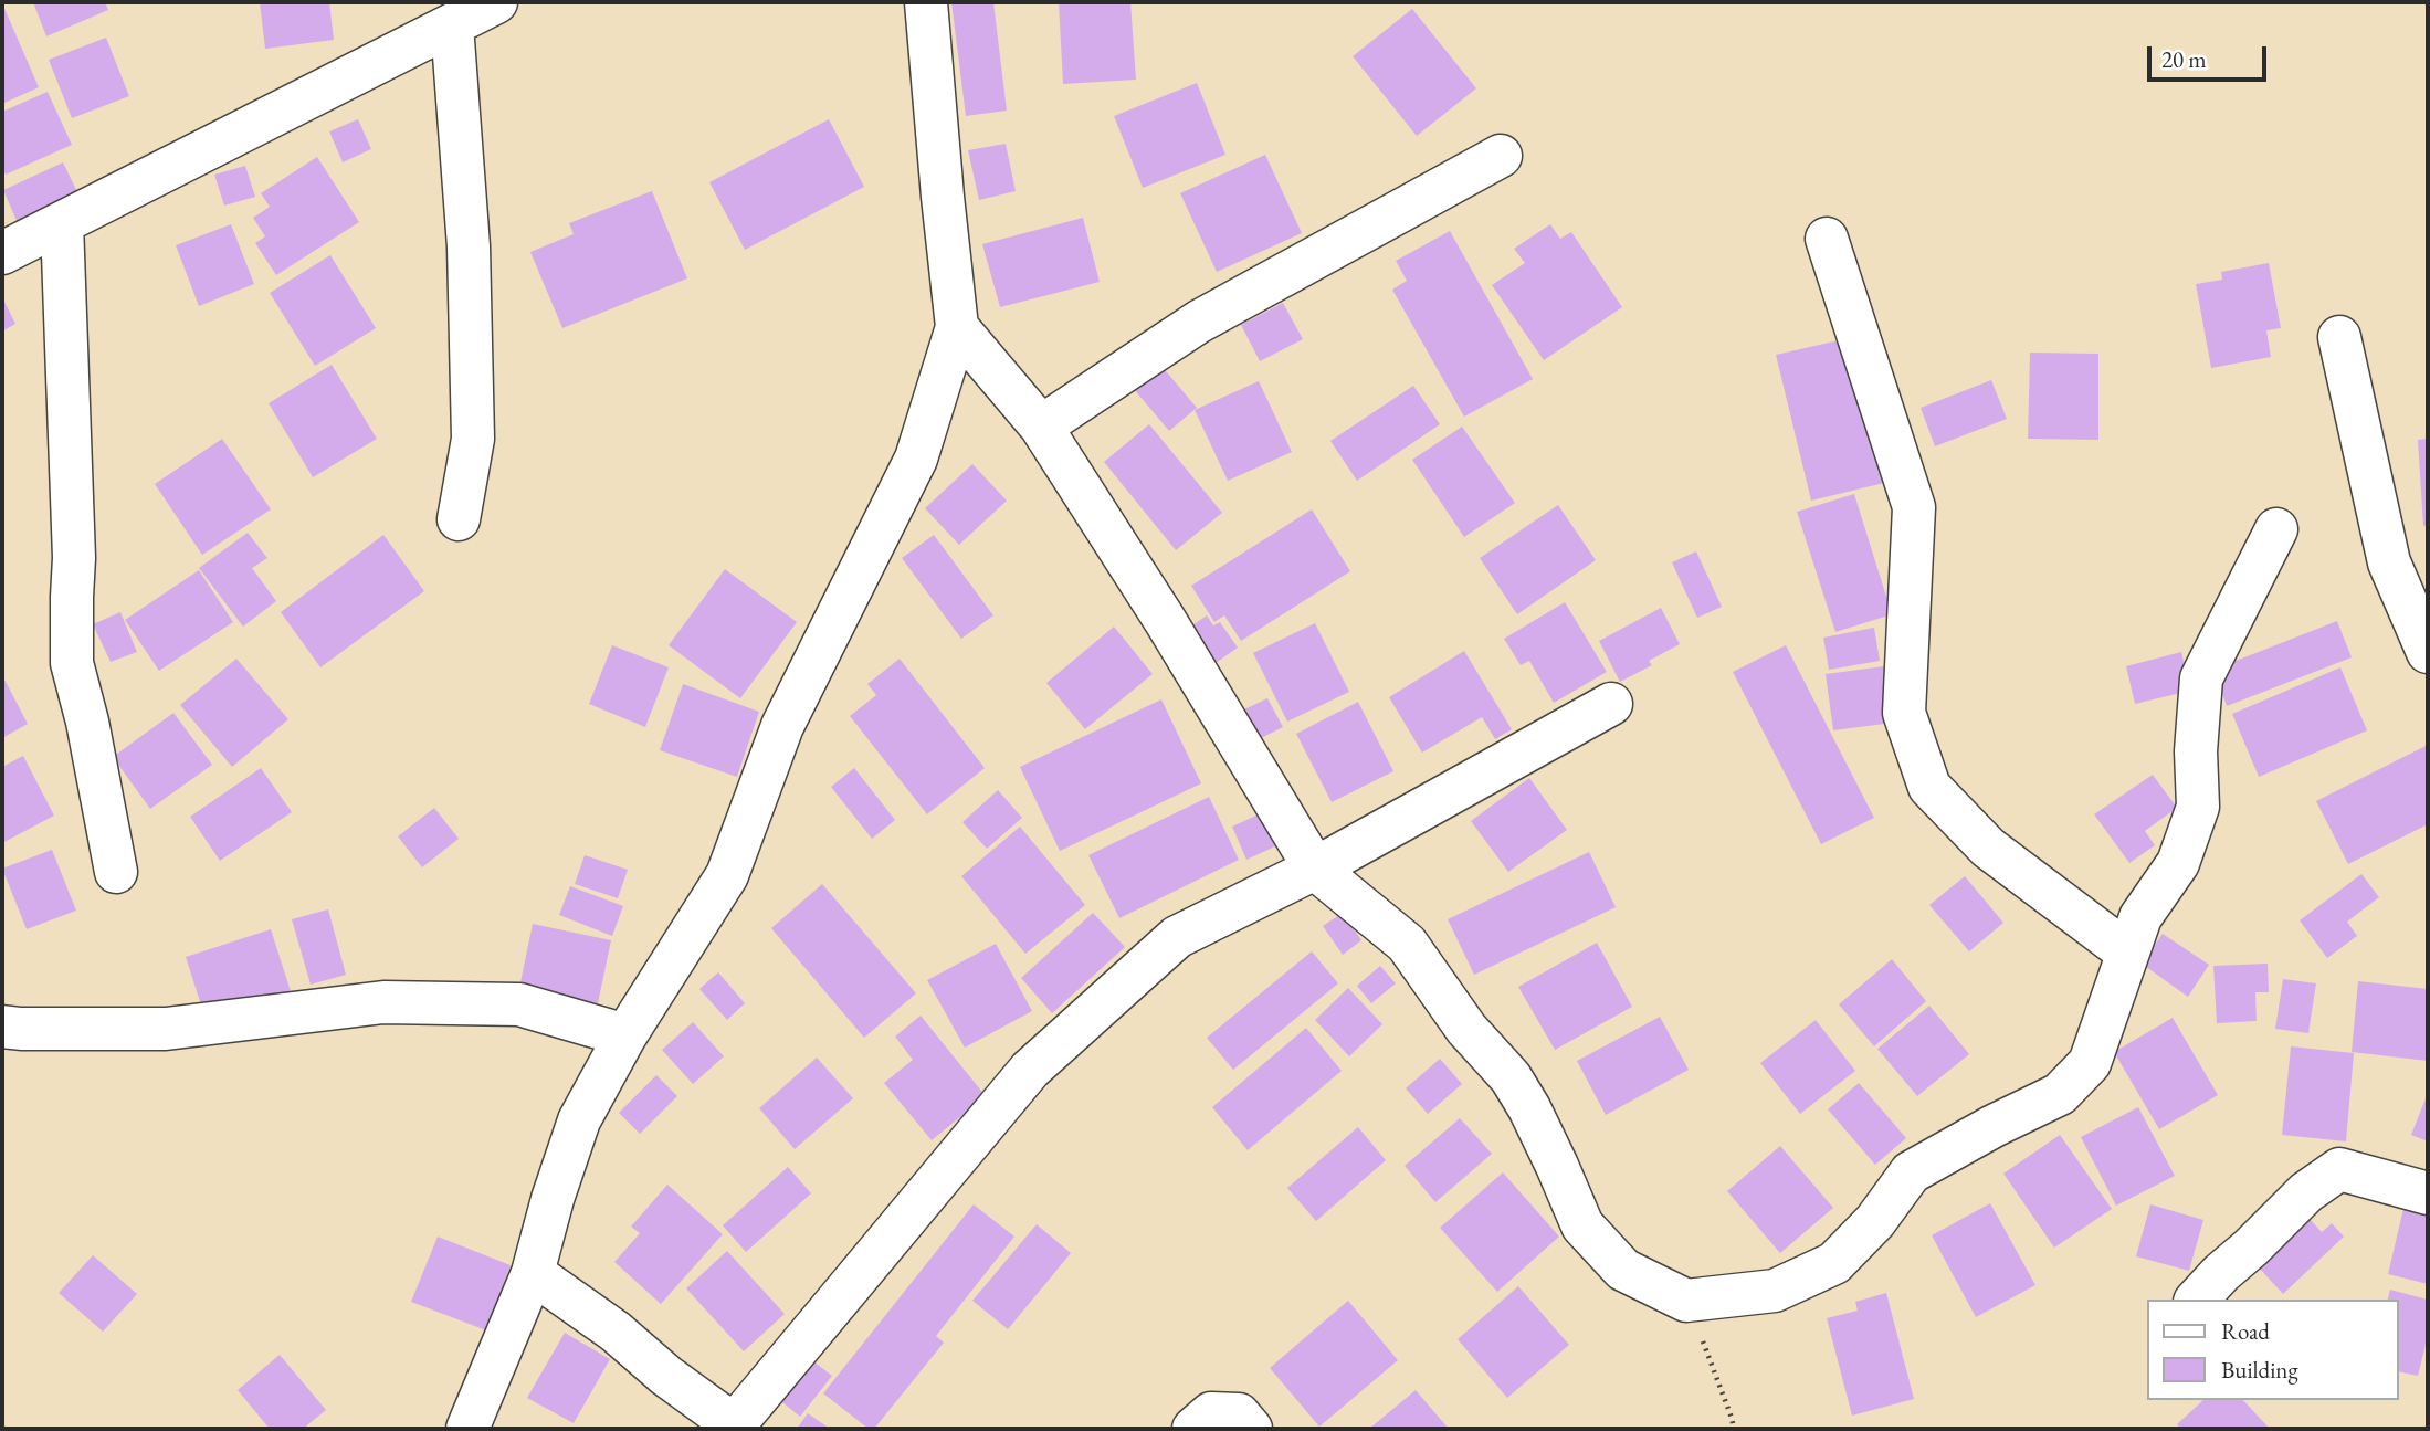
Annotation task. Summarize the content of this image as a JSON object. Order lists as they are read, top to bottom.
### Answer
{
  "legend": ["Road", "Building"],
  "scale_bar": "20 m"
}
